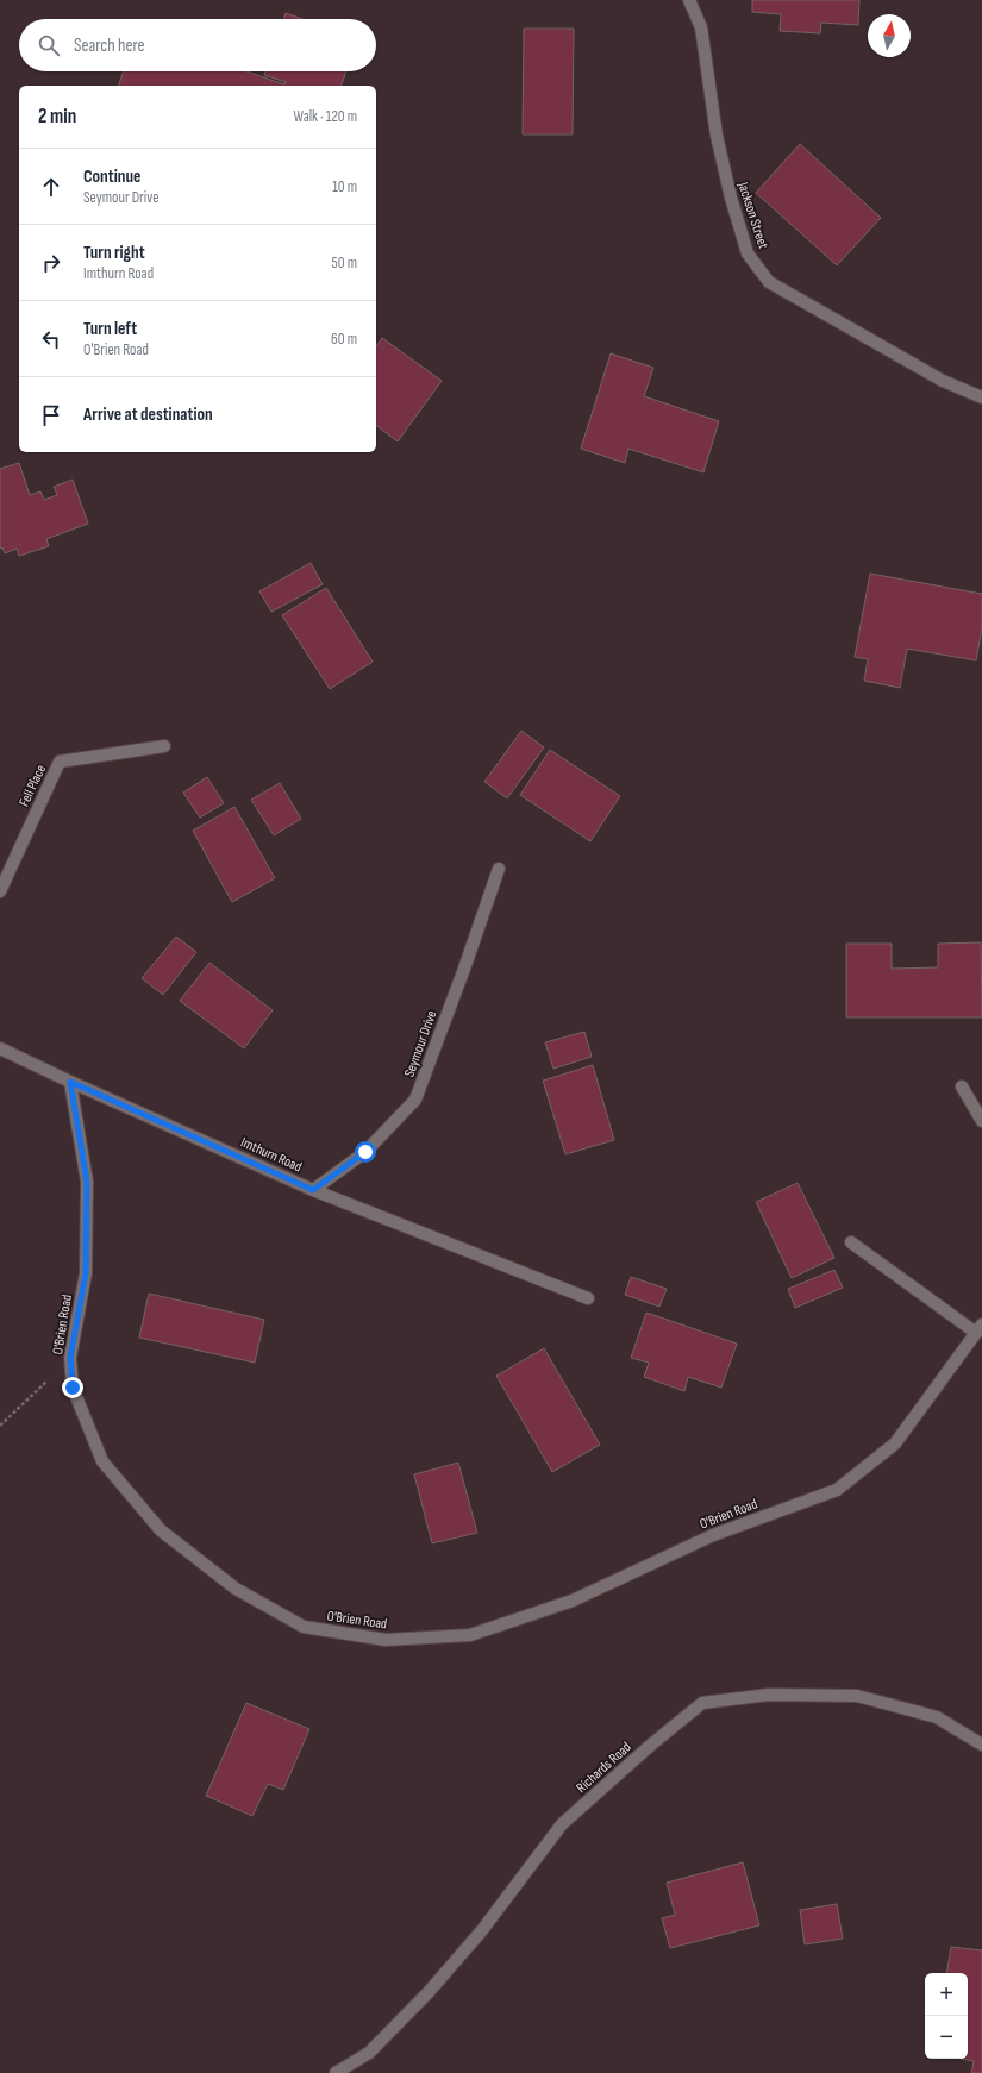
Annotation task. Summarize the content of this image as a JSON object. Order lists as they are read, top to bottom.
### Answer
{
  "streets": {
    "street": [
      "Jackson Street",
      "Fell Place",
      "Seymour Drive",
      "Imthurn Road",
      "O'Brien Road",
      "Richards Road"
    ]
  },
  "crossings": [
    ["Seymour Drive", "Imthurn Road"],
    ["Imthurn Road", "O'Brien Road"]
  ],
  "north": "top",
  "page": {
    "search": "Search here",
    "heading": ["2 min", "Walk · 120 m"],
    "list": [
      ["Continue", "Seymour Drive", "10 m"],
      ["Turn right", "Imthurn Road", "50 m"],
      ["Turn left", "O'Brien Road", "60 m"],
      "Arrive at destination"
    ],
    "map_buttons": ["+", "−"]
  }
}
